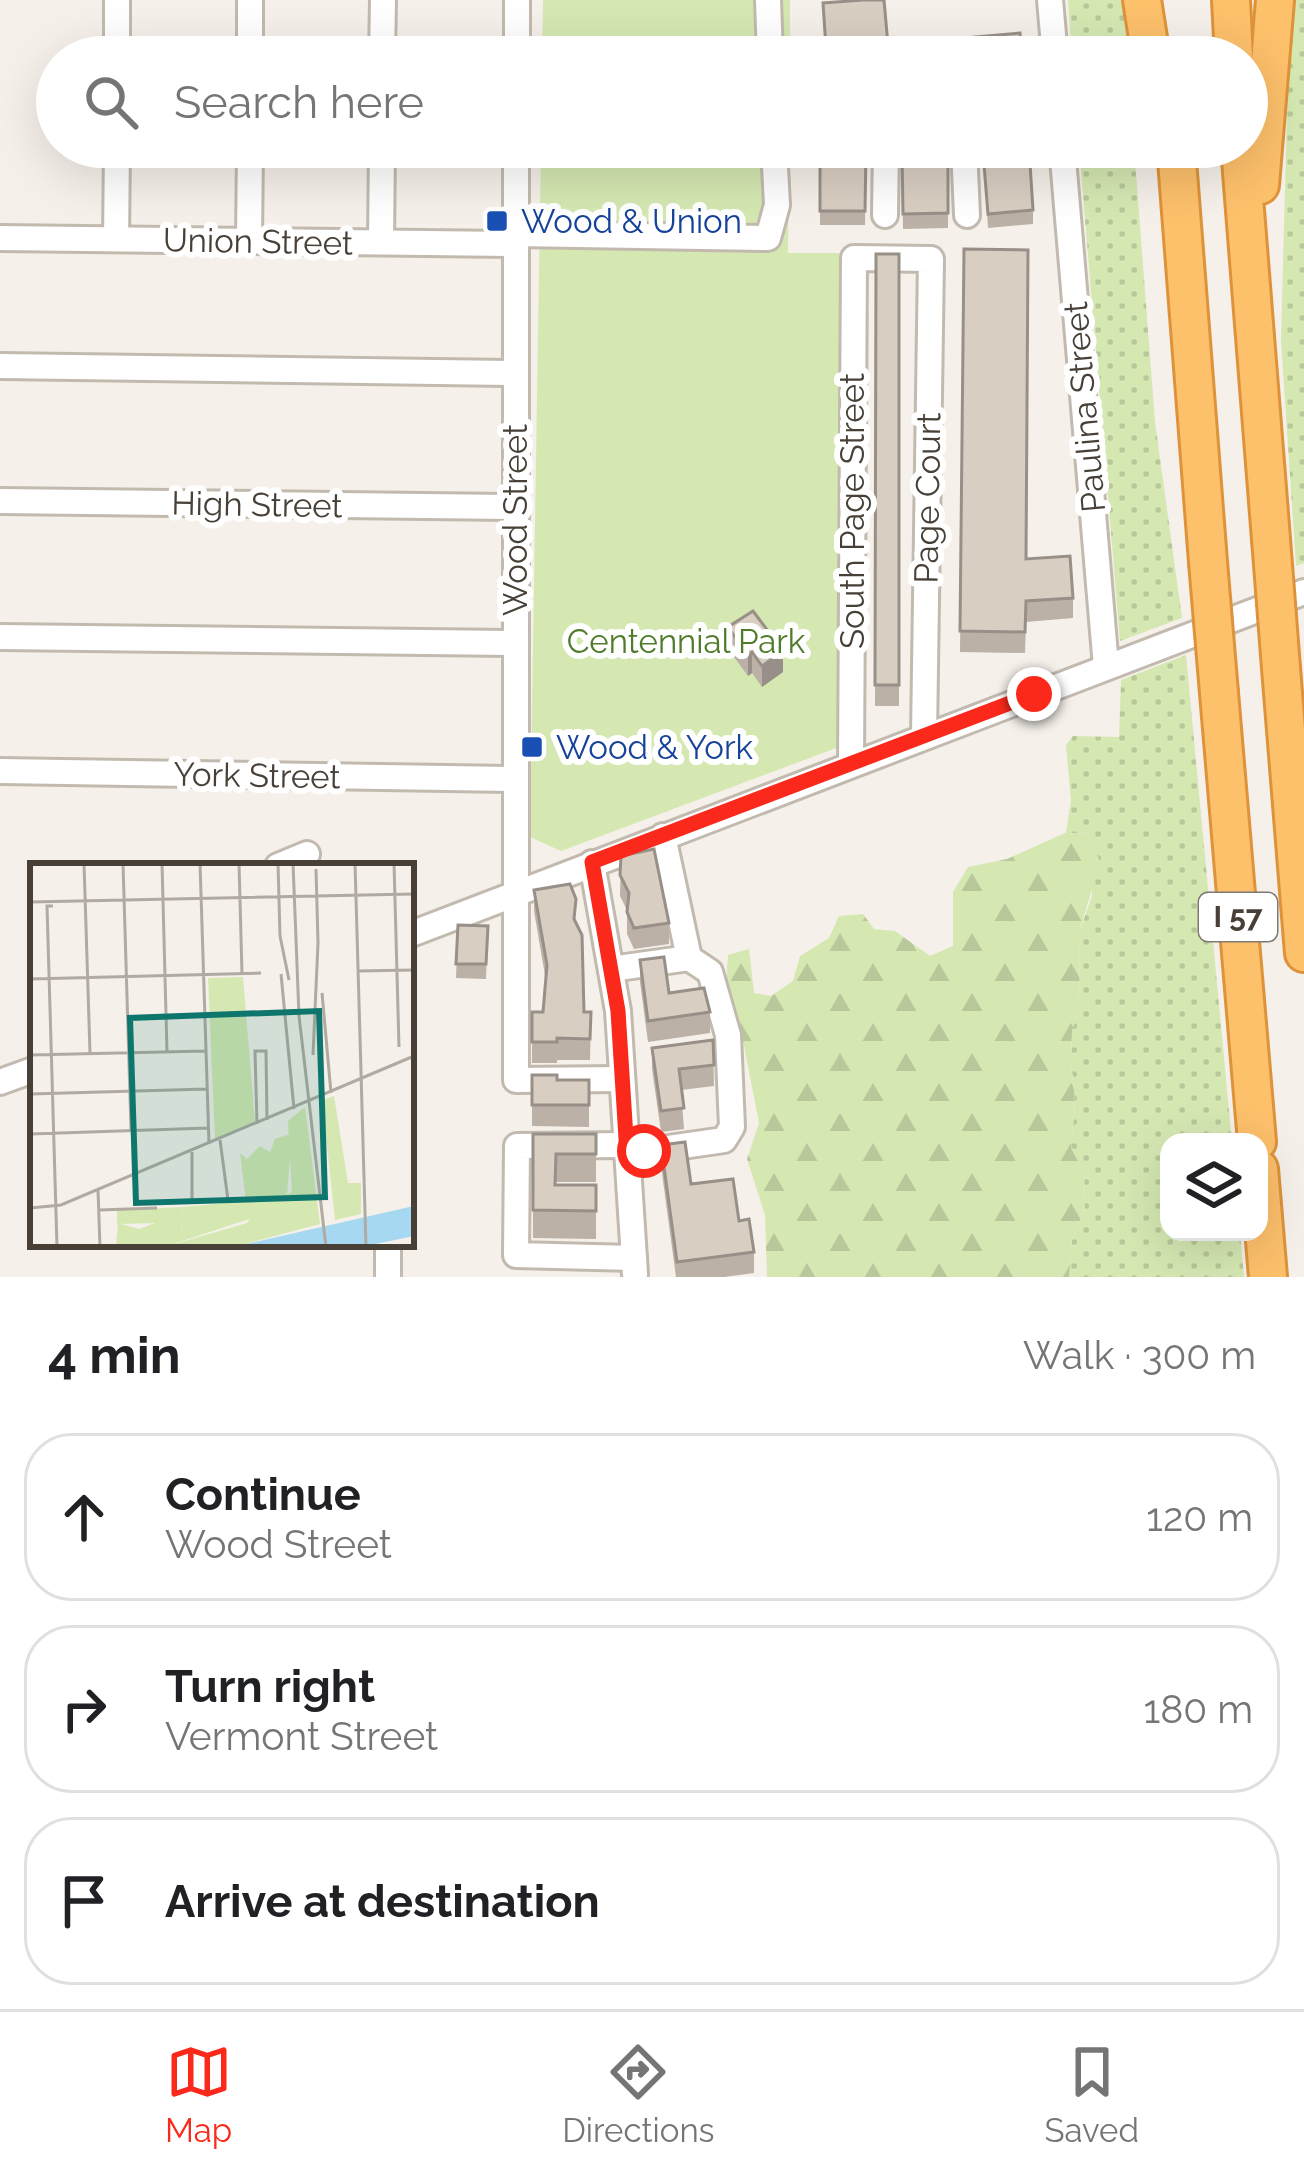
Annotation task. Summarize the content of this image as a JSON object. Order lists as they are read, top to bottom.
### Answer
{
  "streets": {
    "highway": ["I 57"],
    "street": [
      "Union Street",
      "Paulina Street",
      "Page Court",
      "High Street",
      "South Page Street",
      "Wood Street",
      "York Street"
    ]
  },
  "crossings": [
    ["Union Street", "Wood Street"],
    ["Page Court", "South Page Street"],
    ["High Street", "Wood Street"],
    ["Wood Street", "York Street"]
  ],
  "parks": ["Centennial Park"],
  "places": {
    "transit": ["Wood & Union", "Wood & York"]
  },
  "page": {
    "search": "Search here",
    "heading": ["4 min", "Walk · 300 m"],
    "list": [
      ["Continue", "Wood Street", "120 m"],
      ["Turn right", "Vermont Street", "180 m"],
      "Arrive at destination"
    ],
    "nav": ["Map", "Directions", "Saved"]
  }
}
